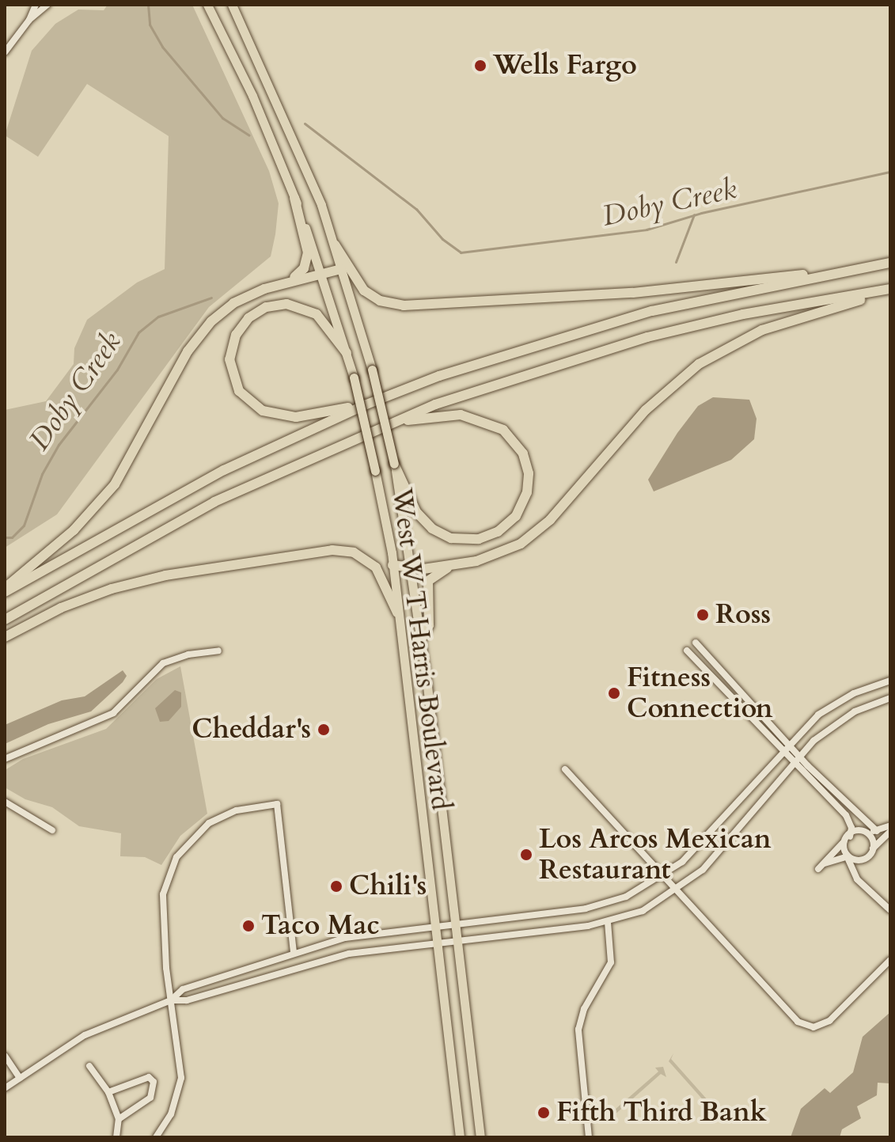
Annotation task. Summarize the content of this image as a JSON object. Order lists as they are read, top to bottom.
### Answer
{
  "streets": {
    "main road": ["West W T Harris Boulevard"]
  },
  "water": ["Doby Creek"],
  "places": [
    "Wells Fargo",
    "Ross",
    "Fitness Connection",
    "Cheddar's",
    "Los Arcos Mexican Restaurant",
    "Chili's",
    "Taco Mac",
    "Fifth Third Bank"
  ]
}
